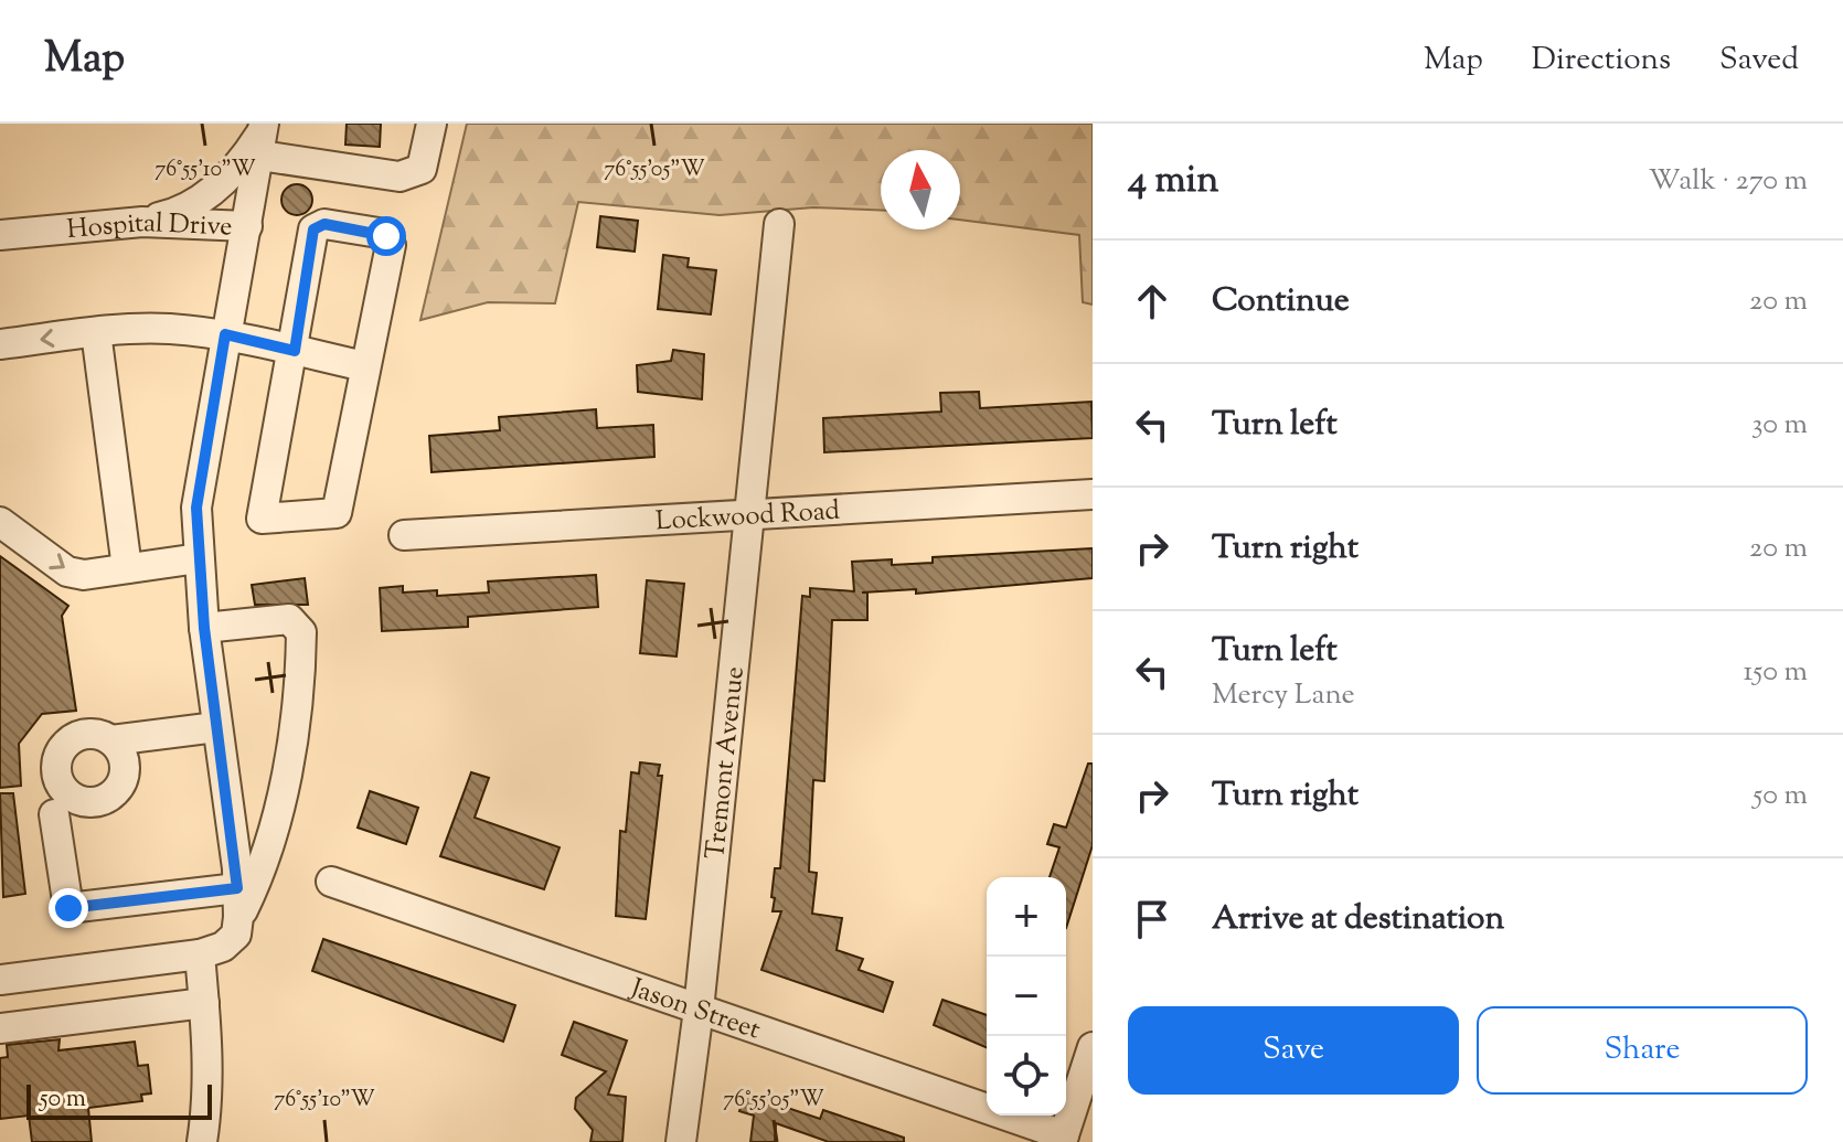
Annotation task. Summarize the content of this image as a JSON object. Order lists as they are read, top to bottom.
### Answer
{
  "streets": {
    "street": [
      "Hospital Drive",
      "Lockwood Road",
      "Tremont Avenue",
      "Jason Street"
    ]
  },
  "crossings": [
    ["Lockwood Road", "Tremont Avenue"],
    ["Tremont Avenue", "Jason Street"]
  ],
  "scale_bar": "50 m",
  "north": "top",
  "page": {
    "header": "Map",
    "nav": ["Map", "Directions", "Saved"],
    "heading": ["4 min", "Walk · 270 m"],
    "list": [
      ["Continue", "20 m"],
      ["Turn left", "30 m"],
      ["Turn right", "20 m"],
      ["Turn left", "Mercy Lane", "150 m"],
      ["Turn right", "50 m"],
      "Arrive at destination"
    ],
    "map_buttons": ["+", "−"],
    "buttons": ["Save", "Share"],
    "scale": "50 m"
  },
  "coordinates": ["76°55'10\"W", "76°55'05\"W"]
}
